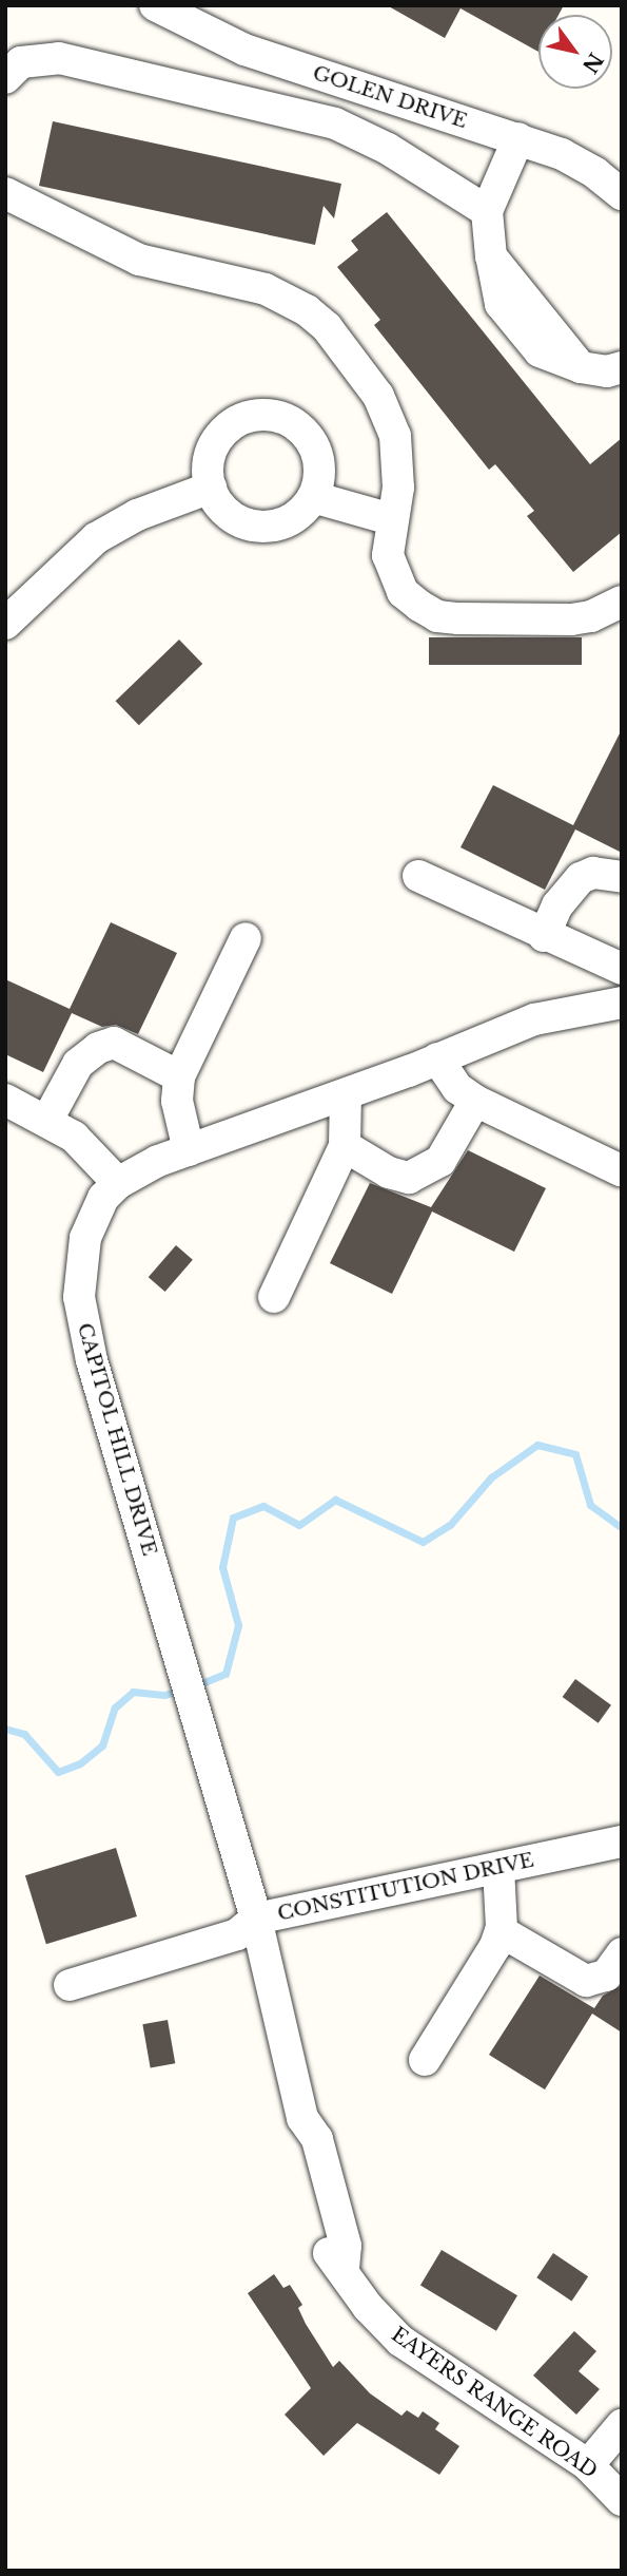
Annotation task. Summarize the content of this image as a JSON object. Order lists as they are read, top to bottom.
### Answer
{
  "streets": {
    "street": [
      "GOLEN DRIVE",
      "CAPITOL HILL DRIVE",
      "CONSTITUTION DRIVE",
      "EAYERS RANGE ROAD"
    ]
  },
  "crossings": [
    ["CAPITOL HILL DRIVE", "CONSTITUTION DRIVE"],
    ["CAPITOL HILL DRIVE", "EAYERS RANGE ROAD"],
    ["CONSTITUTION DRIVE", "EAYERS RANGE ROAD"]
  ],
  "north": "bottom right"
}
